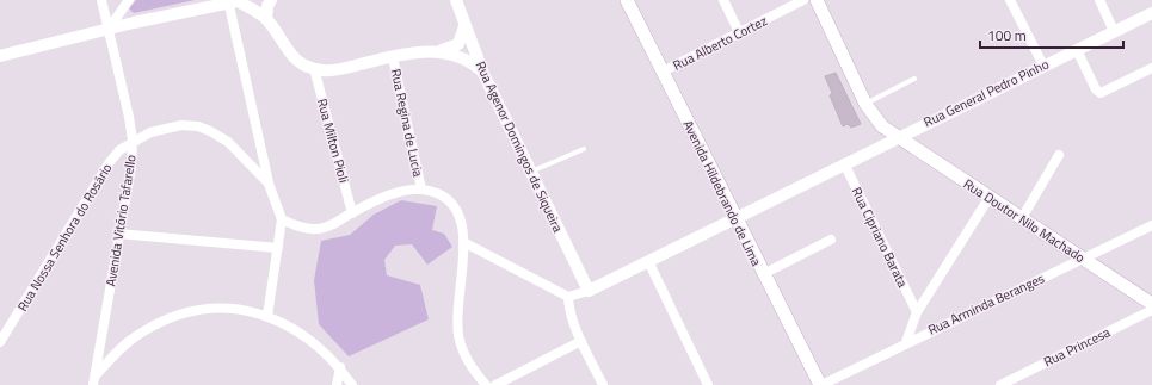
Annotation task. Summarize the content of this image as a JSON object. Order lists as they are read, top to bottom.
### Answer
{
  "streets": {
    "main road": ["Avenida Hildebrando de Lima", "Rua Doutor Nilo Machado"],
    "street": [
      "Rua Alberto Cortez",
      "Rua General Pedro Pinho",
      "Rua Regina de Lucia",
      "Rua Milton Pioli",
      "Rua Agenor Domingos de Siqueira",
      "Avenida Vitório Tafarello",
      "Rua Nossa Senhora do Rosário",
      "Rua Cipriano Barata",
      "Rua Arminda Beranges",
      "Rua Princesa"
    ]
  },
  "crossings": [
    ["Rua Alberto Cortez", "Avenida Hildebrando de Lima"],
    ["Rua General Pedro Pinho", "Rua Agenor Domingos de Siqueira"],
    ["Rua General Pedro Pinho", "Avenida Hildebrando de Lima"],
    ["Rua General Pedro Pinho", "Rua Doutor Nilo Machado"],
    ["Rua General Pedro Pinho", "Rua Cipriano Barata"],
    ["Avenida Hildebrando de Lima", "Rua Arminda Beranges"],
    ["Avenida Vitório Tafarello", "Rua Nossa Senhora do Rosário"],
    ["Rua Doutor Nilo Machado", "Rua Arminda Beranges"]
  ],
  "scale_bar": "100 m"
}
